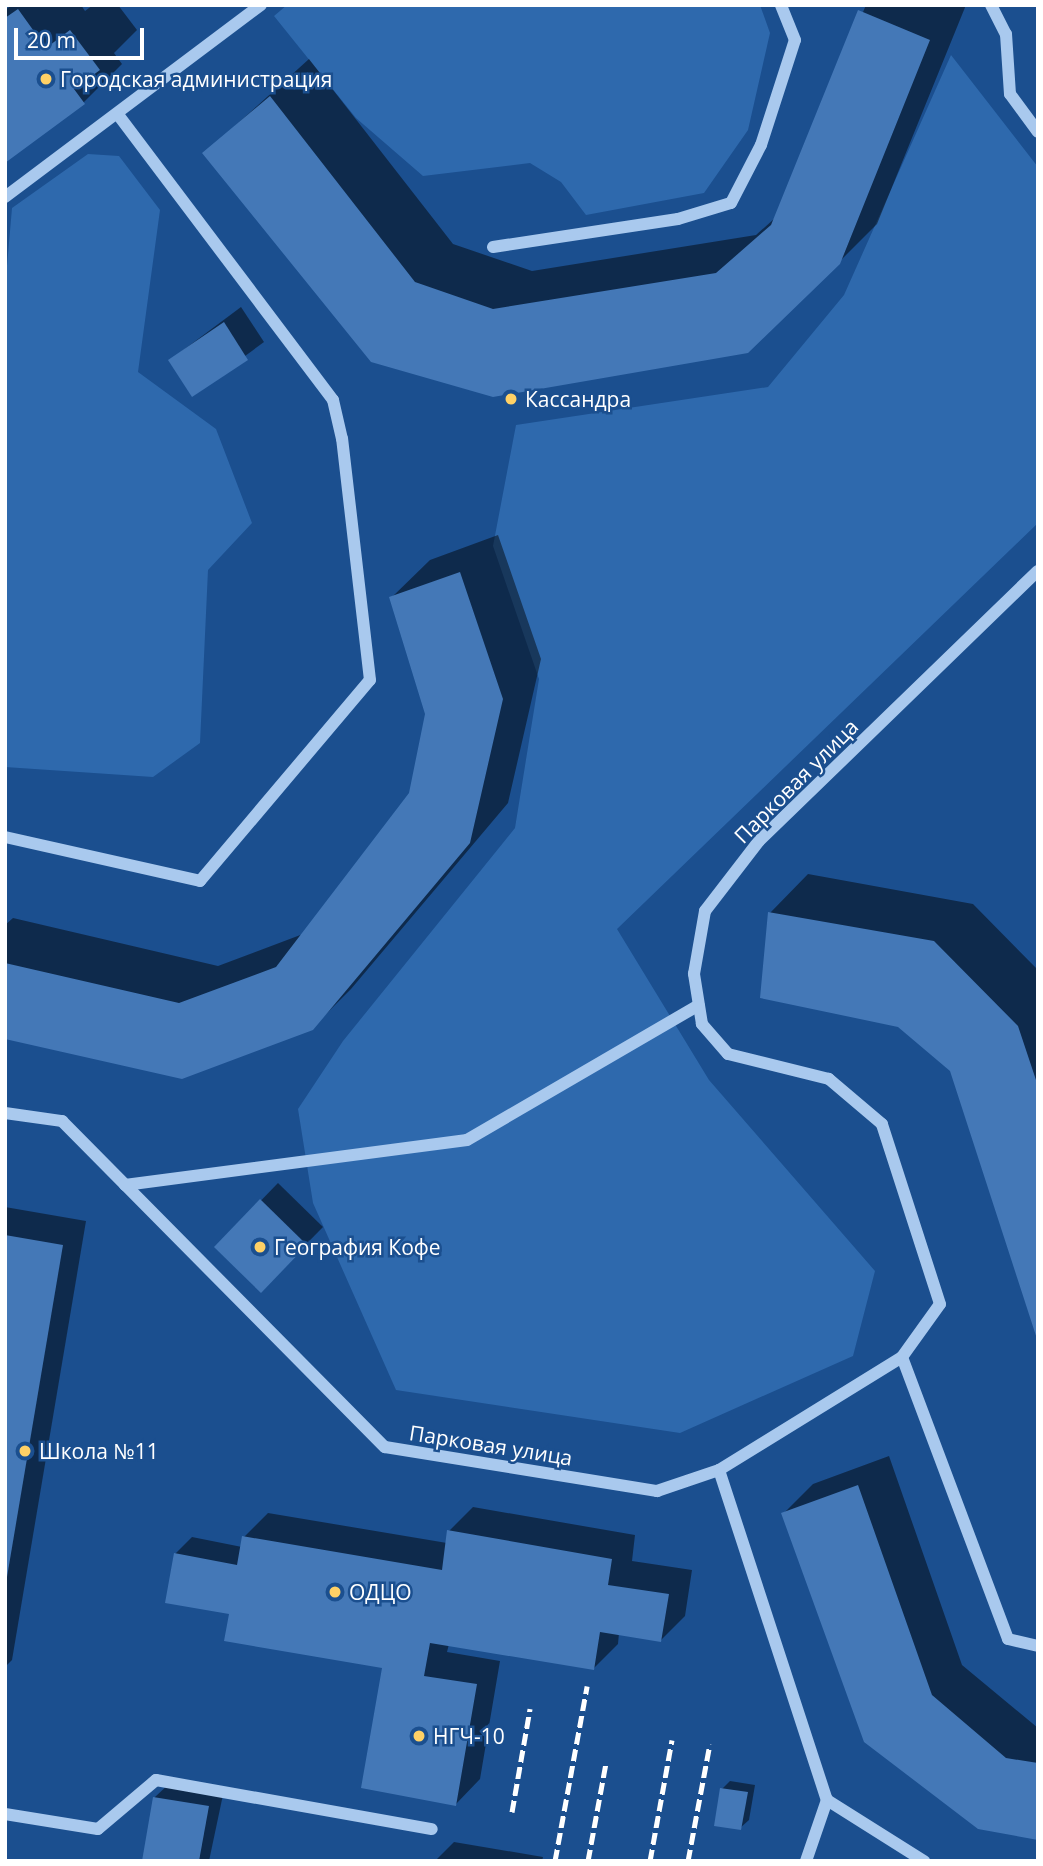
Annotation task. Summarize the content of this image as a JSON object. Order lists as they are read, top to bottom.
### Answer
{
  "streets": {
    "street": ["Парковая улица"]
  },
  "places": [
    "Городская администрация",
    "Кассандра",
    "География Кофе",
    "Школа №11",
    "ОДЦО",
    "НГЧ-10"
  ],
  "scale_bar": "20 m"
}
